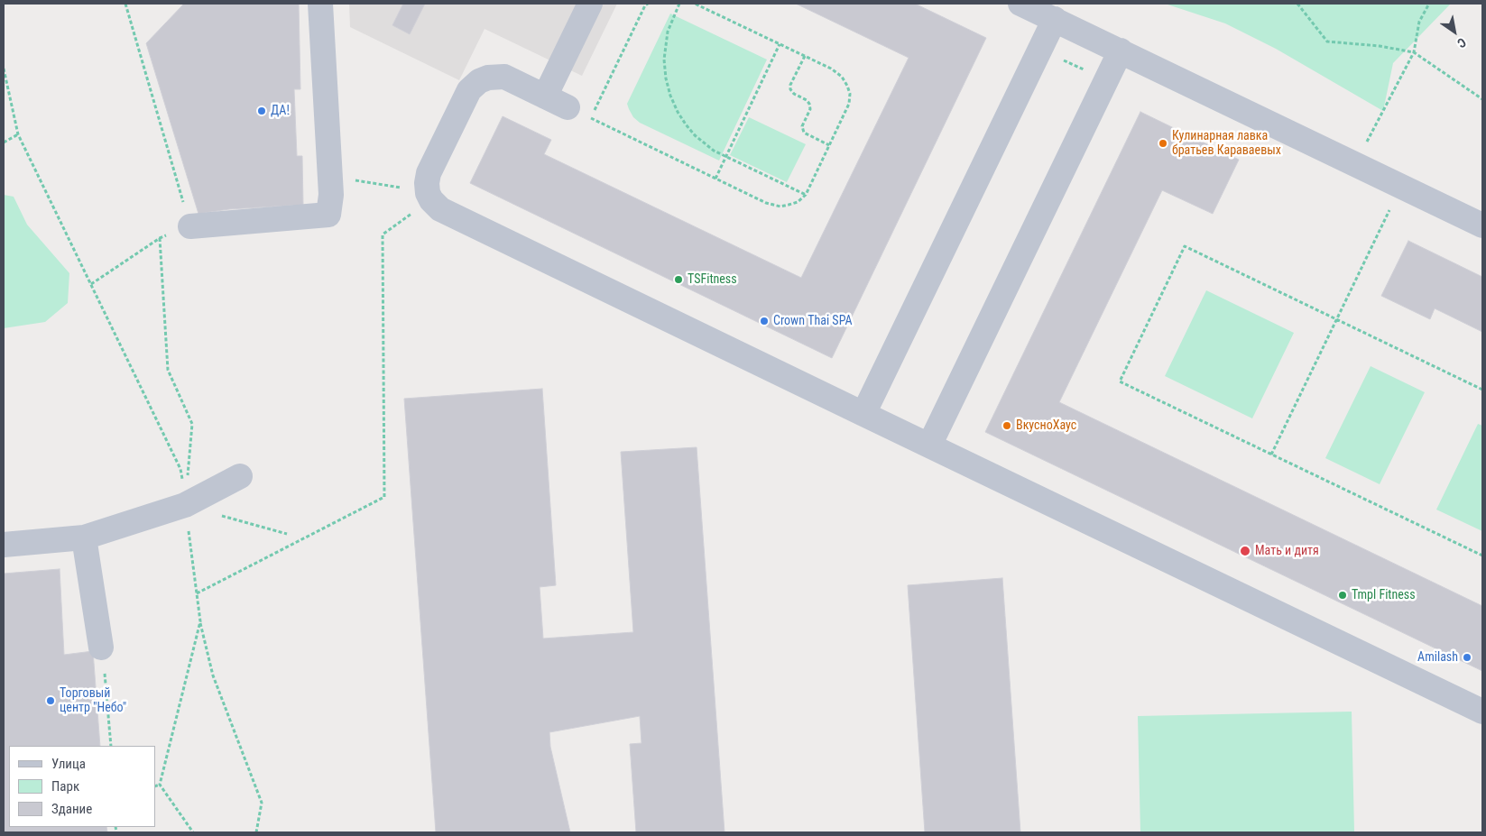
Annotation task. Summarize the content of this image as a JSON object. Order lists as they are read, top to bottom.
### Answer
{
  "places": [
    "ДА!",
    "Кулинарная лавка братьев Караваевых",
    "TSFitness",
    "Crown Thai SPA",
    "ВкусноХаус",
    "Мать и дитя",
    "Tmpl Fitness",
    "Amilash",
    "Торговый центр \"Небо\""
  ],
  "legend": ["Улица", "Парк", "Здание"],
  "north": "bottom right"
}
